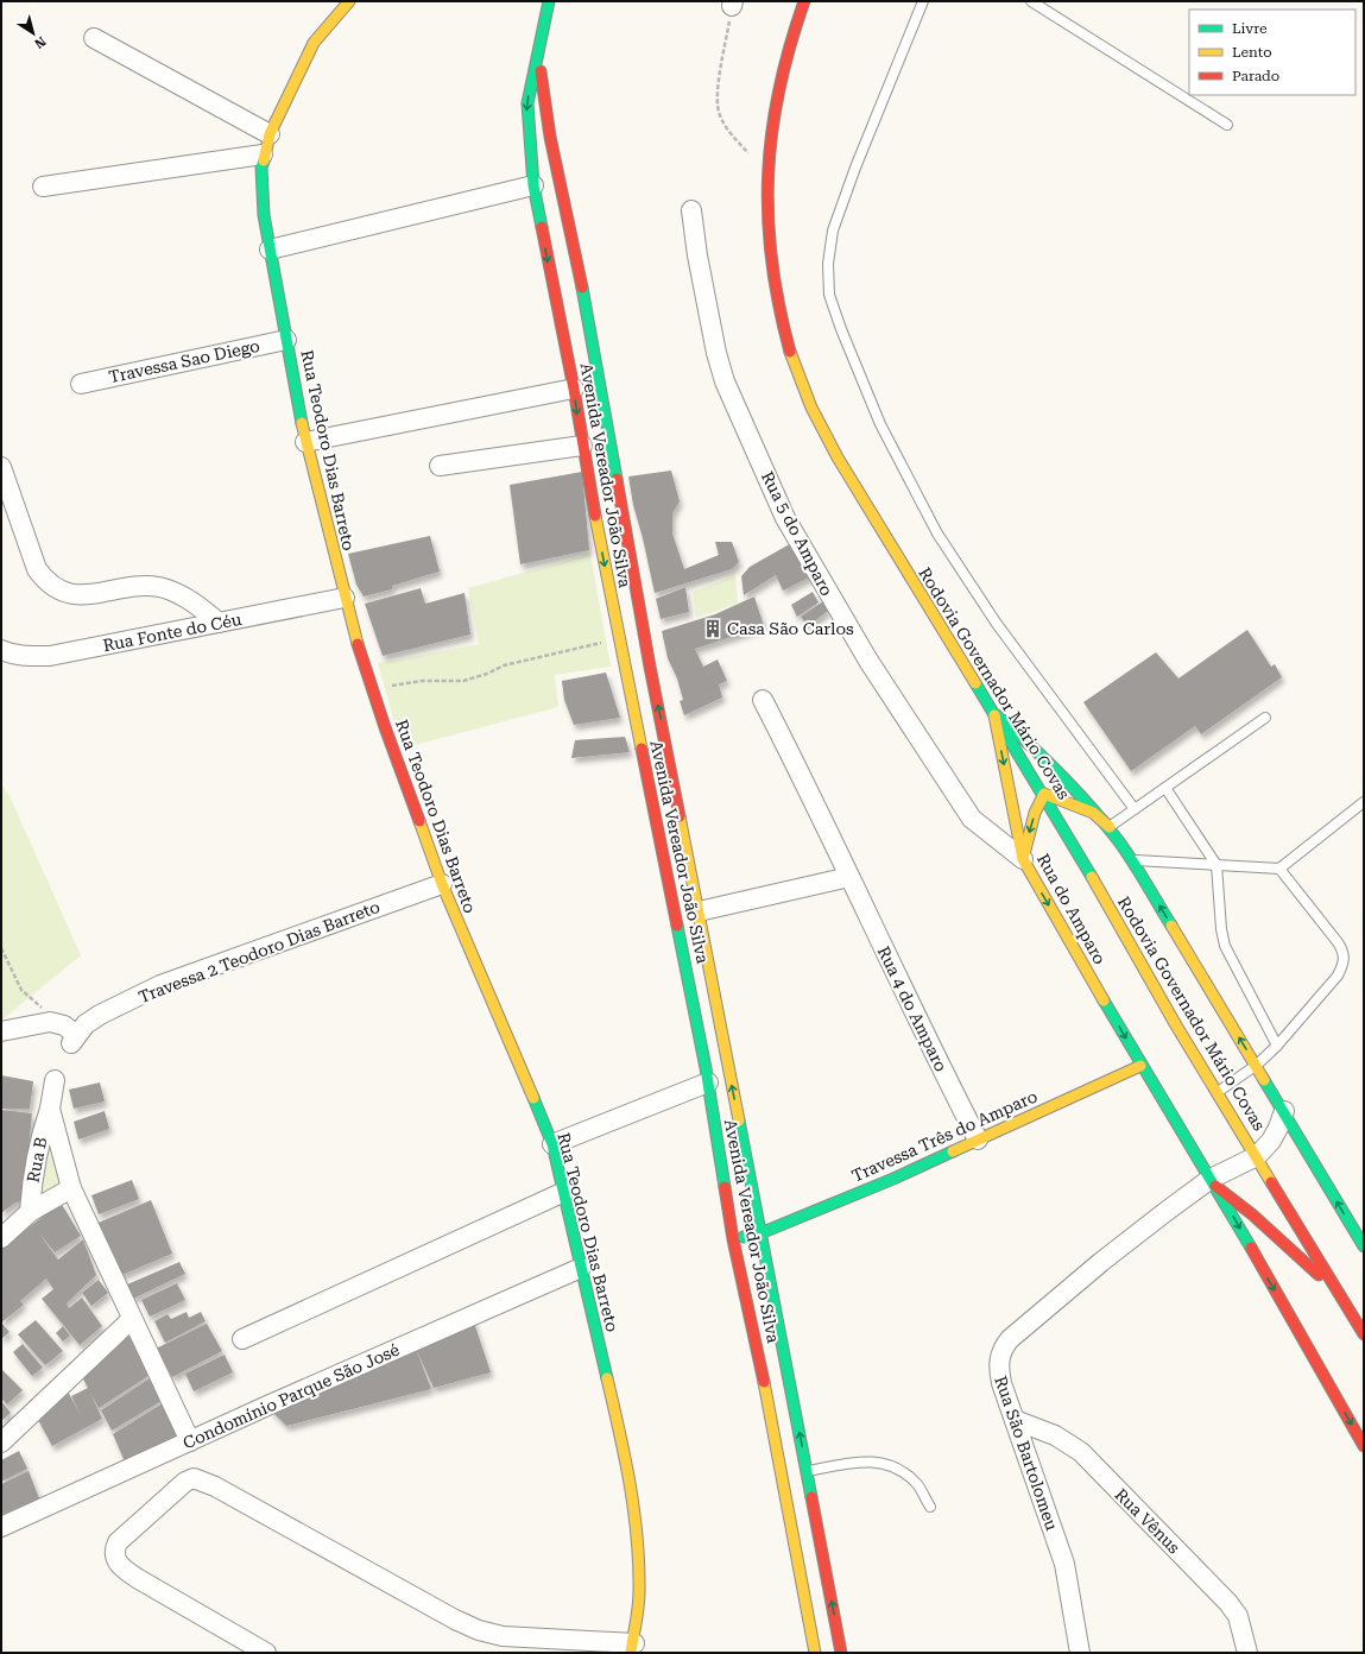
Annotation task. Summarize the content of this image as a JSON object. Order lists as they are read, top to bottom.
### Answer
{
  "streets": {
    "main road": [
      "Rua Teodoro Dias Barreto",
      "Avenida Vereador João Silva",
      "Rodovia Governador Mário Covas",
      "Rua do Amparo",
      "Travessa Três do Amparo"
    ],
    "street": [
      "Travessa Sao Diego",
      "Rua 5 do Amparo",
      "Rua Fonte do Céu",
      "Travessa 2 Teodoro Dias Barreto",
      "Rua 4 do Amparo",
      "Rua B",
      "Condomínio Parque São José",
      "Rua São Bartolomeu",
      "Rua Vênus"
    ]
  },
  "crossings": [
    ["Travessa Sao Diego", "Rua Teodoro Dias Barreto"],
    ["Rua Teodoro Dias Barreto", "Rua Fonte do Céu"],
    ["Rua Teodoro Dias Barreto", "Travessa 2 Teodoro Dias Barreto"],
    ["Rua Teodoro Dias Barreto", "Condomínio Parque São José"],
    ["Avenida Vereador João Silva", "Travessa Três do Amparo"],
    ["Rua 5 do Amparo", "Rua do Amparo"],
    ["Rodovia Governador Mário Covas", "Rua do Amparo"],
    ["Rodovia Governador Mário Covas", "Rua São Bartolomeu"],
    ["Rua do Amparo", "Travessa Três do Amparo"],
    ["Rua do Amparo", "Rua São Bartolomeu"],
    ["Rua 4 do Amparo", "Travessa Três do Amparo"],
    ["Rua São Bartolomeu", "Rua Vênus"]
  ],
  "places": {
    "building": ["Casa São Carlos"]
  },
  "legend": ["Livre", "Lento", "Parado"],
  "north": "bottom right"
}
